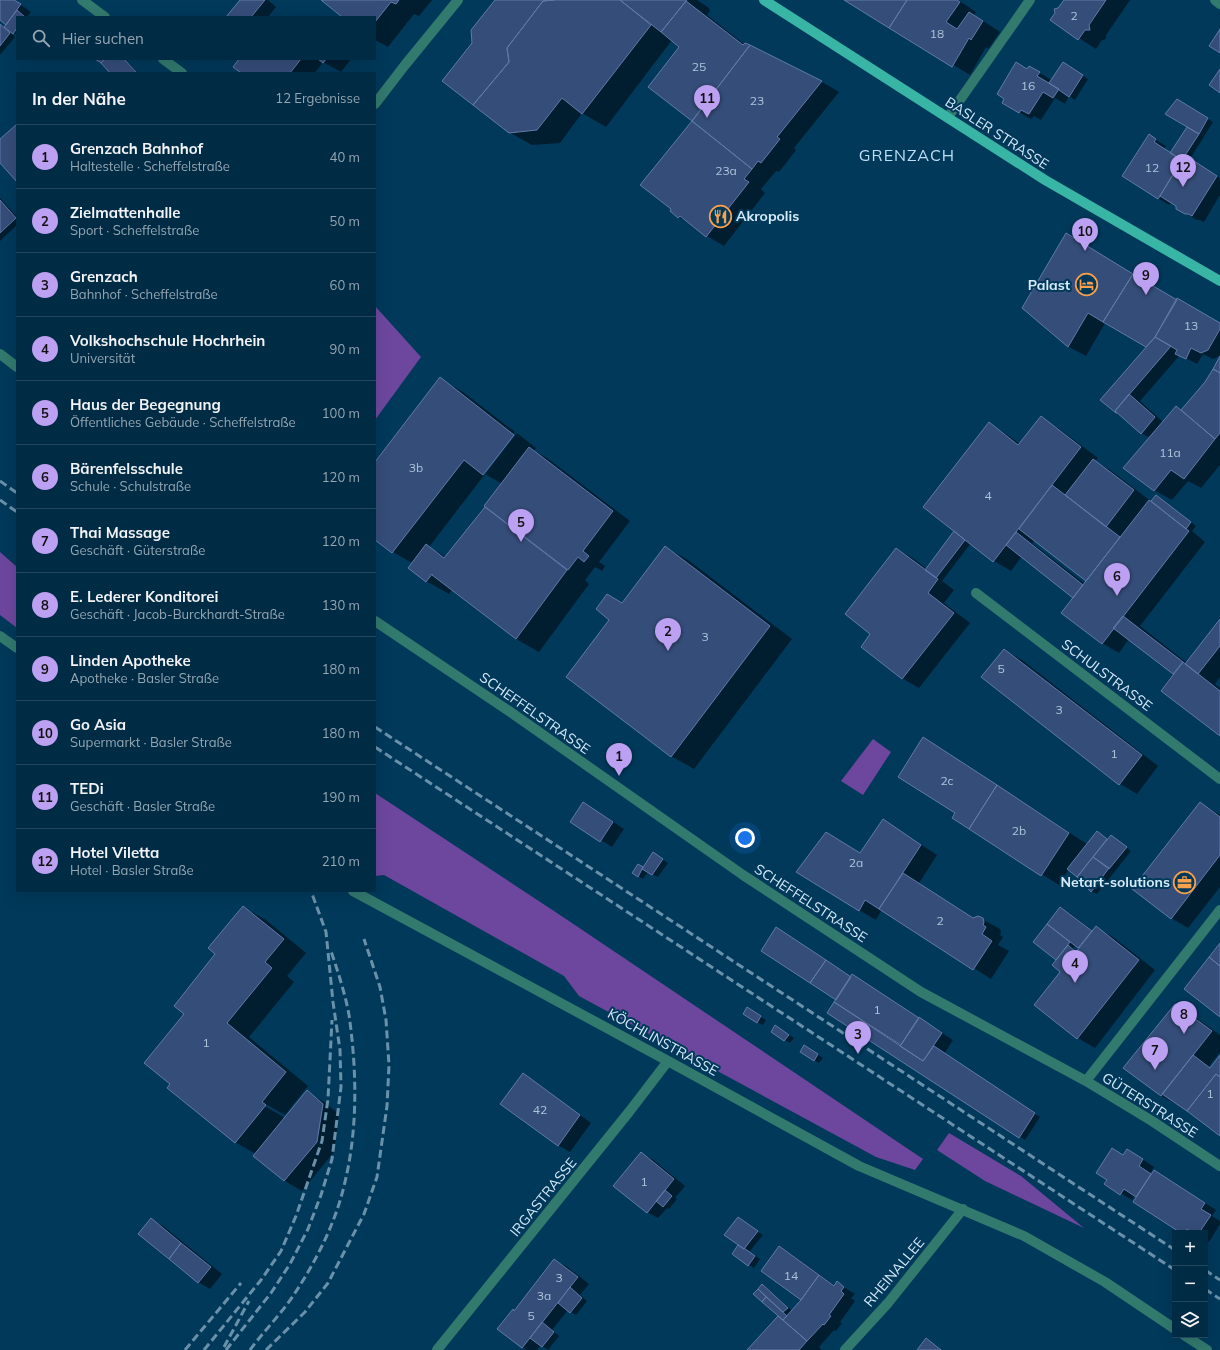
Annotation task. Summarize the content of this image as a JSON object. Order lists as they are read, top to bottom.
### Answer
{
  "streets": {
    "main road": ["BASLER STRASSE"],
    "street": [
      "SCHULSTRASSE",
      "SCHEFFELSTRASSE",
      "KÖCHLINSTRASSE",
      "GÜTERSTRASSE",
      "IRGASTRASSE",
      "RHEINALLEE"
    ]
  },
  "crossings": [
    ["SCHEFFELSTRASSE", "GÜTERSTRASSE"],
    ["KÖCHLINSTRASSE", "IRGASTRASSE"],
    ["KÖCHLINSTRASSE", "RHEINALLEE"]
  ],
  "districts": ["GRENZACH"],
  "places": {
    "restaurant": ["Akropolis"],
    "hotel": ["Palast"],
    "office": ["Netart-solutions"]
  },
  "house_numbers": [
    "2",
    "18",
    "25",
    "16",
    "23",
    "12",
    "23a",
    "13",
    "11a",
    "3b",
    "4",
    "3",
    "5",
    "3",
    "1",
    "2c",
    "2b",
    "2a",
    "2",
    "1",
    "1",
    "1",
    "42",
    "1",
    "14",
    "3",
    "3a",
    "5"
  ],
  "page": {
    "search": "Hier suchen",
    "heading": ["In der Nähe", "12 Ergebnisse"],
    "pins": [
      "11",
      "12",
      "10",
      "9",
      "5",
      "6",
      "2",
      "1",
      "4",
      "8",
      "3",
      "7"
    ],
    "list": [
      {
        "mark": "1",
        "name": "Grenzach Bahnhof",
        "note": "Haltestelle · Scheffelstraße",
        "value": "40 m"
      },
      {
        "mark": "2",
        "name": "Zielmattenhalle",
        "note": "Sport · Scheffelstraße",
        "value": "50 m"
      },
      {
        "mark": "3",
        "name": "Grenzach",
        "note": "Bahnhof · Scheffelstraße",
        "value": "60 m"
      },
      {
        "mark": "4",
        "name": "Volkshochschule Hochrhein",
        "note": "Universität",
        "value": "90 m"
      },
      {
        "mark": "5",
        "name": "Haus der Begegnung",
        "note": "Öffentliches Gebäude · Scheffelstraße",
        "value": "100 m"
      },
      {
        "mark": "6",
        "name": "Bärenfelsschule",
        "note": "Schule · Schulstraße",
        "value": "120 m"
      },
      {
        "mark": "7",
        "name": "Thai Massage",
        "note": "Geschäft · Güterstraße",
        "value": "120 m"
      },
      {
        "mark": "8",
        "name": "E. Lederer Konditorei",
        "note": "Geschäft · Jacob-Burckhardt-Straße",
        "value": "130 m"
      },
      {
        "mark": "9",
        "name": "Linden Apotheke",
        "note": "Apotheke · Basler Straße",
        "value": "180 m"
      },
      {
        "mark": "10",
        "name": "Go Asia",
        "note": "Supermarkt · Basler Straße",
        "value": "180 m"
      },
      {
        "mark": "11",
        "name": "TEDi",
        "note": "Geschäft · Basler Straße",
        "value": "190 m"
      },
      {
        "mark": "12",
        "name": "Hotel Viletta",
        "note": "Hotel · Basler Straße",
        "value": "210 m"
      }
    ],
    "map_buttons": ["+", "−"]
  }
}
